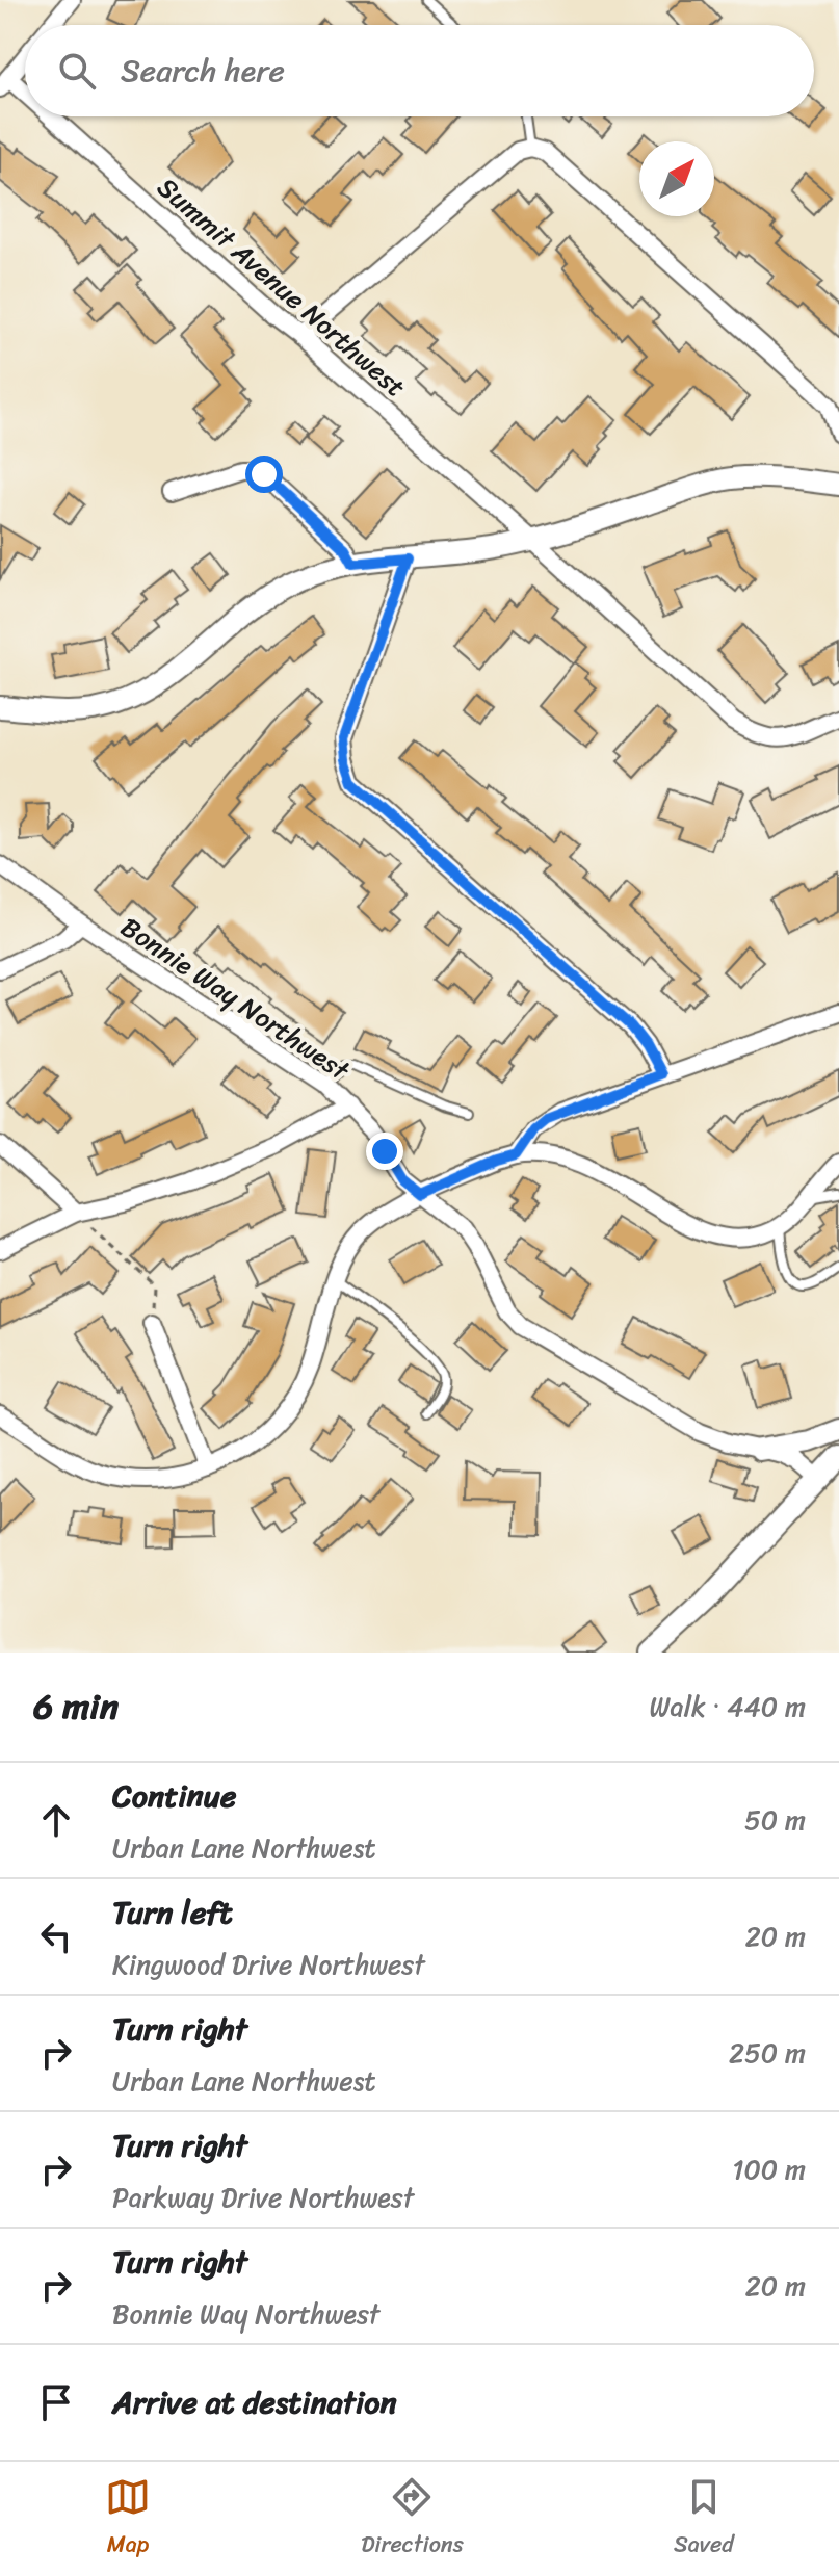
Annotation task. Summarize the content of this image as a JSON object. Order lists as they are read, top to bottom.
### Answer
{
  "streets": {
    "street": ["Summit Avenue Northwest", "Bonnie Way Northwest"]
  },
  "north": "top right",
  "page": {
    "search": "Search here",
    "heading": ["6 min", "Walk · 440 m"],
    "list": [
      ["Continue", "Urban Lane Northwest", "50 m"],
      ["Turn left", "Kingwood Drive Northwest", "20 m"],
      ["Turn right", "Urban Lane Northwest", "250 m"],
      ["Turn right", "Parkway Drive Northwest", "100 m"],
      ["Turn right", "Bonnie Way Northwest", "20 m"],
      "Arrive at destination"
    ],
    "nav": ["Map", "Directions", "Saved"]
  }
}
